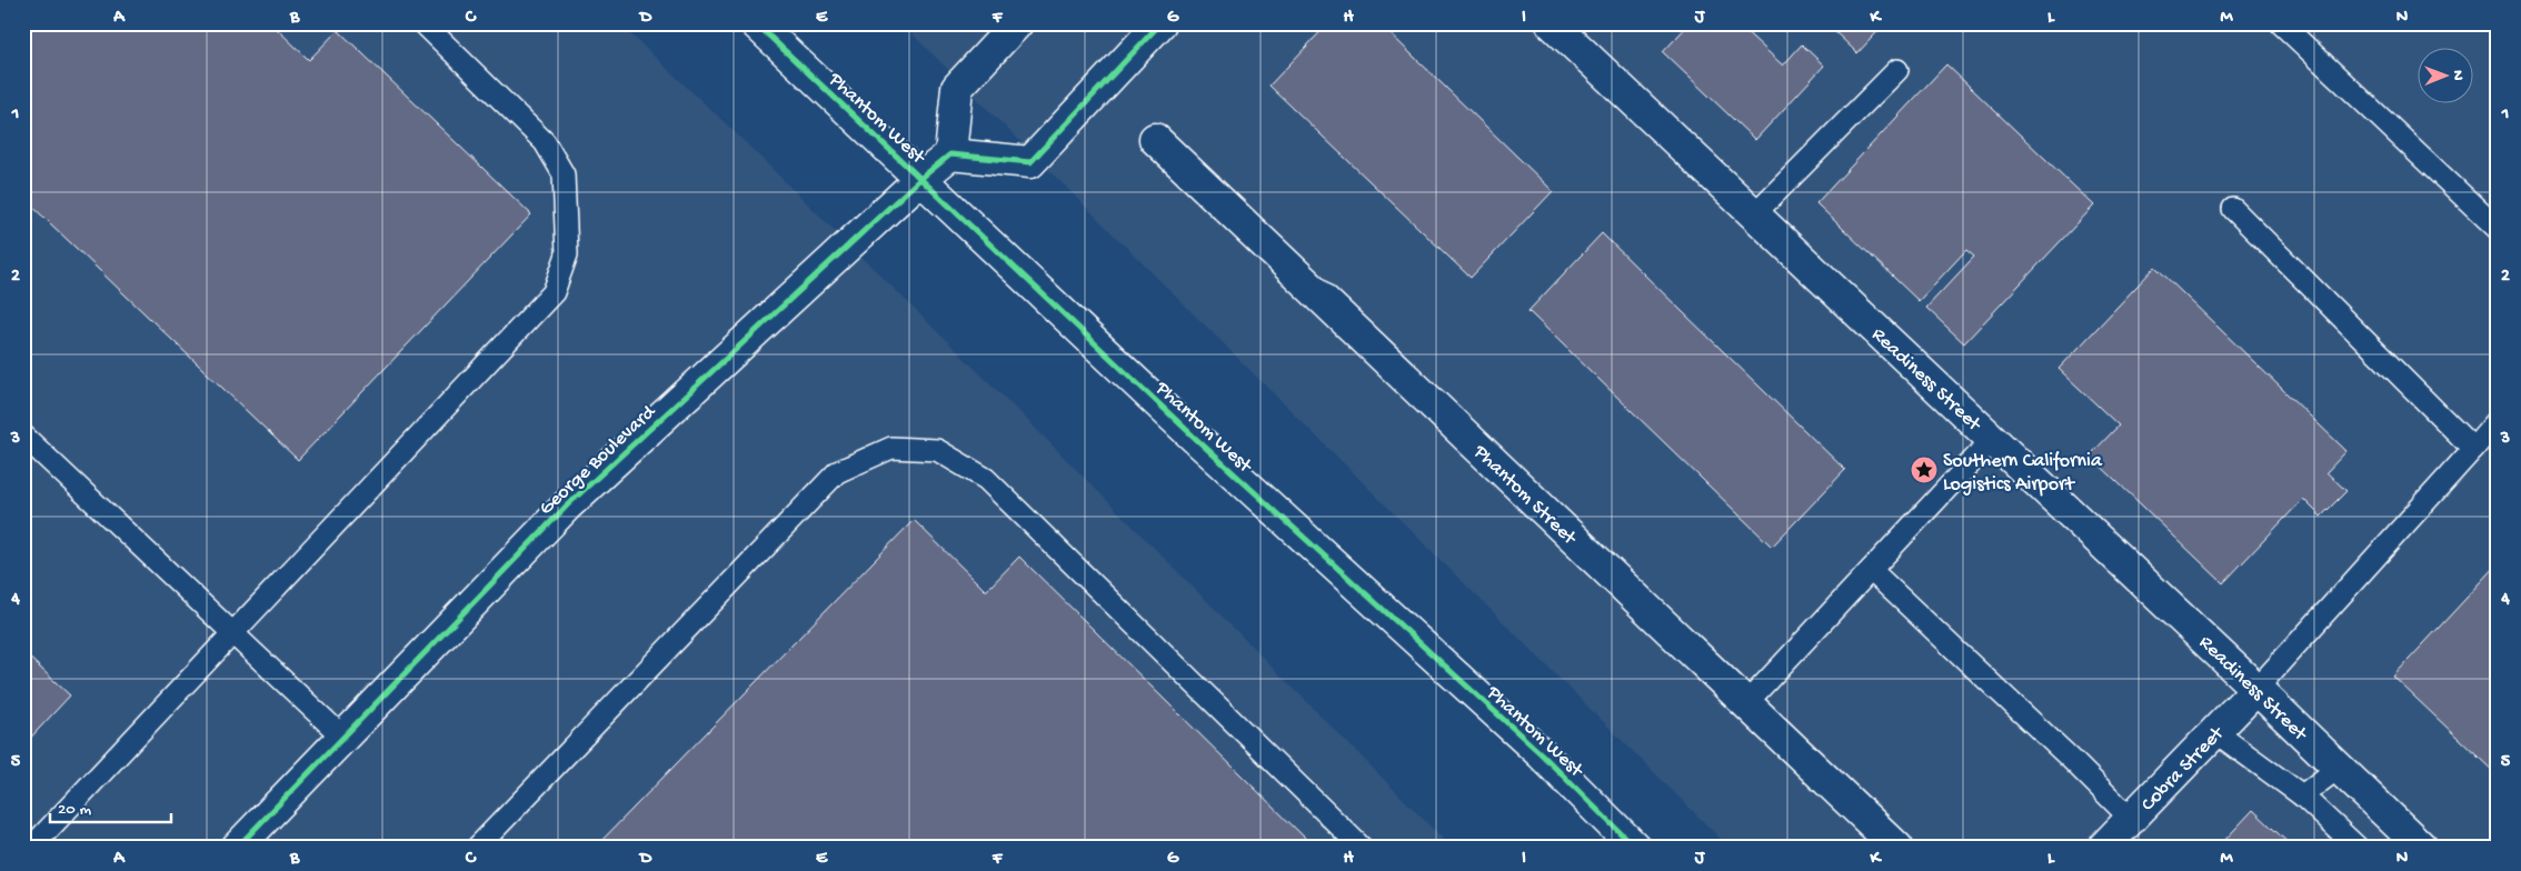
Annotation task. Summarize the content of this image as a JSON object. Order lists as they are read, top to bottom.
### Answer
{
  "streets": {
    "street": [
      "Phantom West",
      "Readiness Street",
      "George Boulevard",
      "Phantom Street",
      "Cobra Street"
    ]
  },
  "crossings": [
    ["Phantom West", "George Boulevard"],
    ["Readiness Street", "Cobra Street"]
  ],
  "places": {
    "place": ["Southern California Logistics Airport"]
  },
  "scale_bar": "20 m",
  "north": "right",
  "grid": {
    "columns": [
      "A",
      "B",
      "C",
      "D",
      "E",
      "F",
      "G",
      "H",
      "I",
      "J",
      "K",
      "L",
      "M",
      "N"
    ],
    "rows": [
      "1",
      "2",
      "3",
      "4",
      "5"
    ]
  }
}
